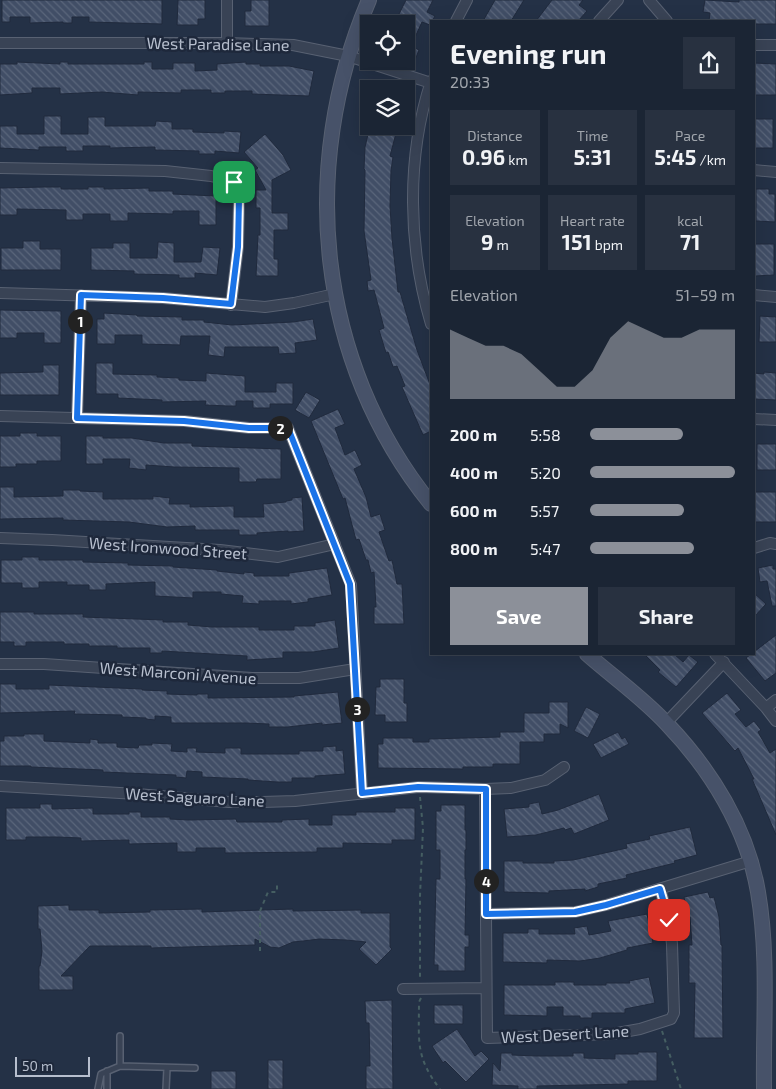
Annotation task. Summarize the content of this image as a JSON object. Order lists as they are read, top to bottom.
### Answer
{
  "streets": {
    "street": [
      "West Paradise Lane",
      "West Ironwood Street",
      "West Marconi Avenue",
      "West Saguaro Lane",
      "West Desert Lane"
    ]
  },
  "scale_bar": "50 m",
  "page": {
    "heading": ["Evening run", "20:33"],
    "stats": [
      ["Distance", "0.96 km"],
      ["Time", "5:31"],
      ["Pace", "5:45 /km"],
      ["Elevation", "9 m"],
      ["Heart rate", "151 bpm"],
      ["kcal", "71"]
    ],
    "chart": ["Elevation", "51–59 m"],
    "pins": [
      "1",
      "2",
      "3",
      "4"
    ],
    "list": [
      {
        "name": "200 m",
        "note": "5:58"
      },
      {
        "name": "400 m",
        "note": "5:20"
      },
      {
        "name": "600 m",
        "note": "5:57"
      },
      {
        "name": "800 m",
        "note": "5:47"
      }
    ],
    "buttons": ["Save", "Share"],
    "scale": "50 m"
  }
}
